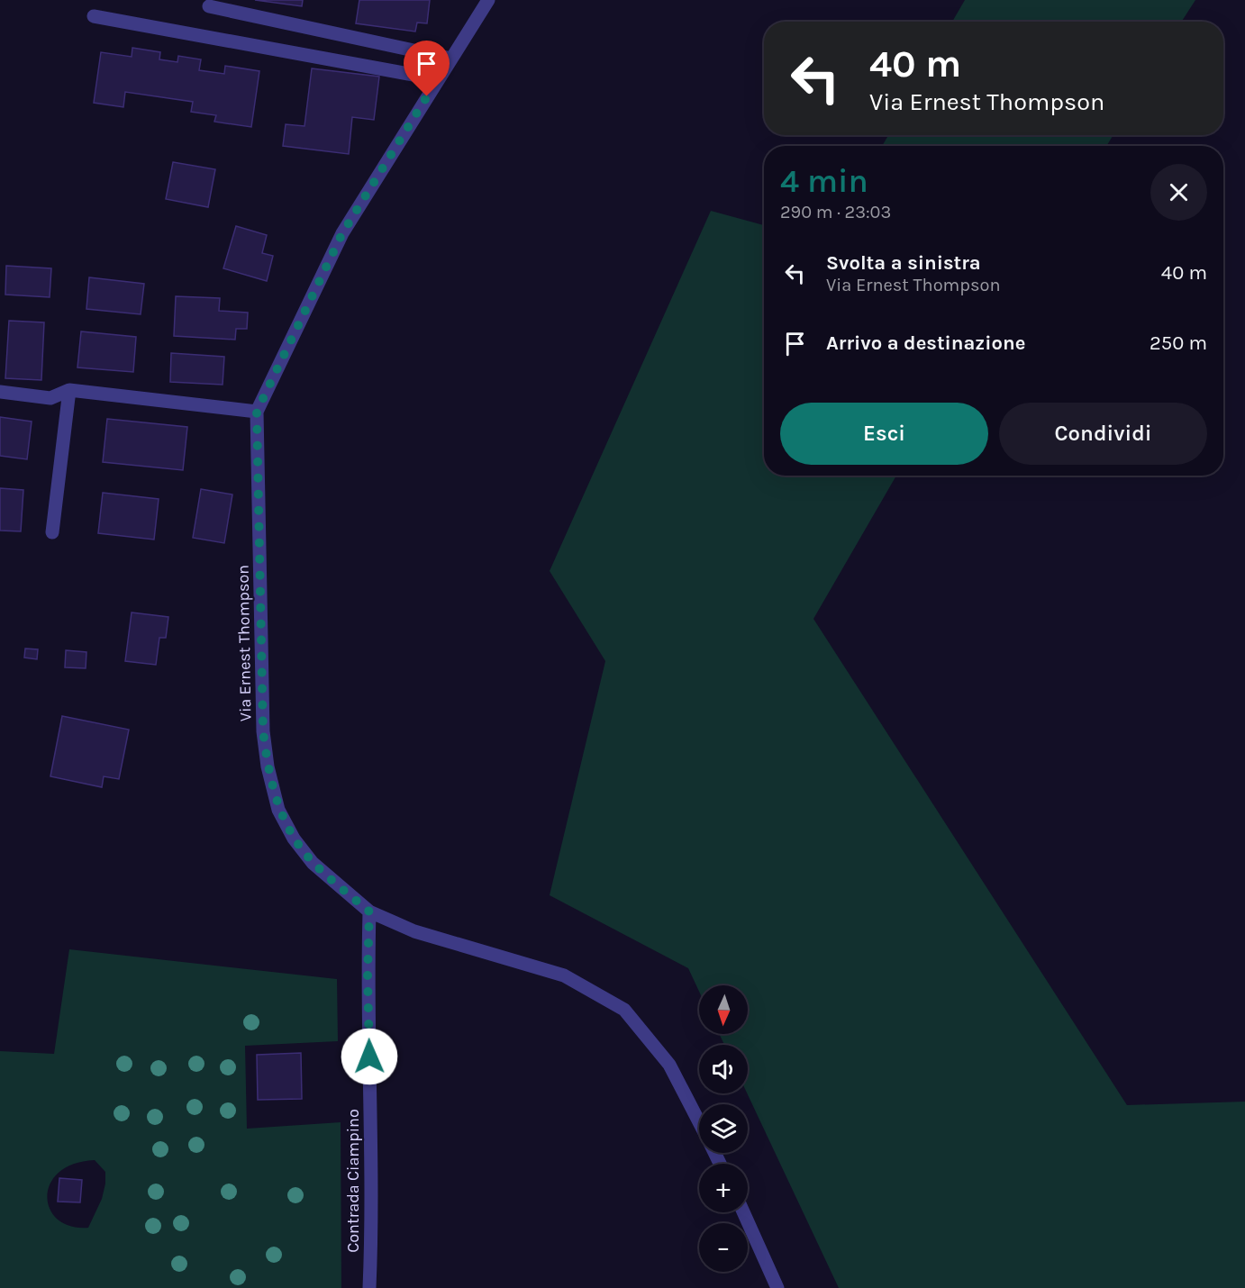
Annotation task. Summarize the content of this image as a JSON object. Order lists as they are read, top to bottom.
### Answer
{
  "streets": {
    "street": ["Via Ernest Thompson", "Contrada Ciampino"]
  },
  "crossings": [
    ["Via Ernest Thompson", "Contrada Ciampino"]
  ],
  "north": "bottom",
  "page": {
    "turn": ["40 m", "Via Ernest Thompson"],
    "heading": ["4 min", "290 m · 23:03"],
    "list": [
      {
        "name": "Svolta a sinistra",
        "note": "Via Ernest Thompson",
        "value": "40 m"
      },
      {
        "name": "Arrivo a destinazione",
        "value": "250 m"
      }
    ],
    "buttons": ["Esci", "Condividi"],
    "map_buttons": ["+", "−"]
  }
}
